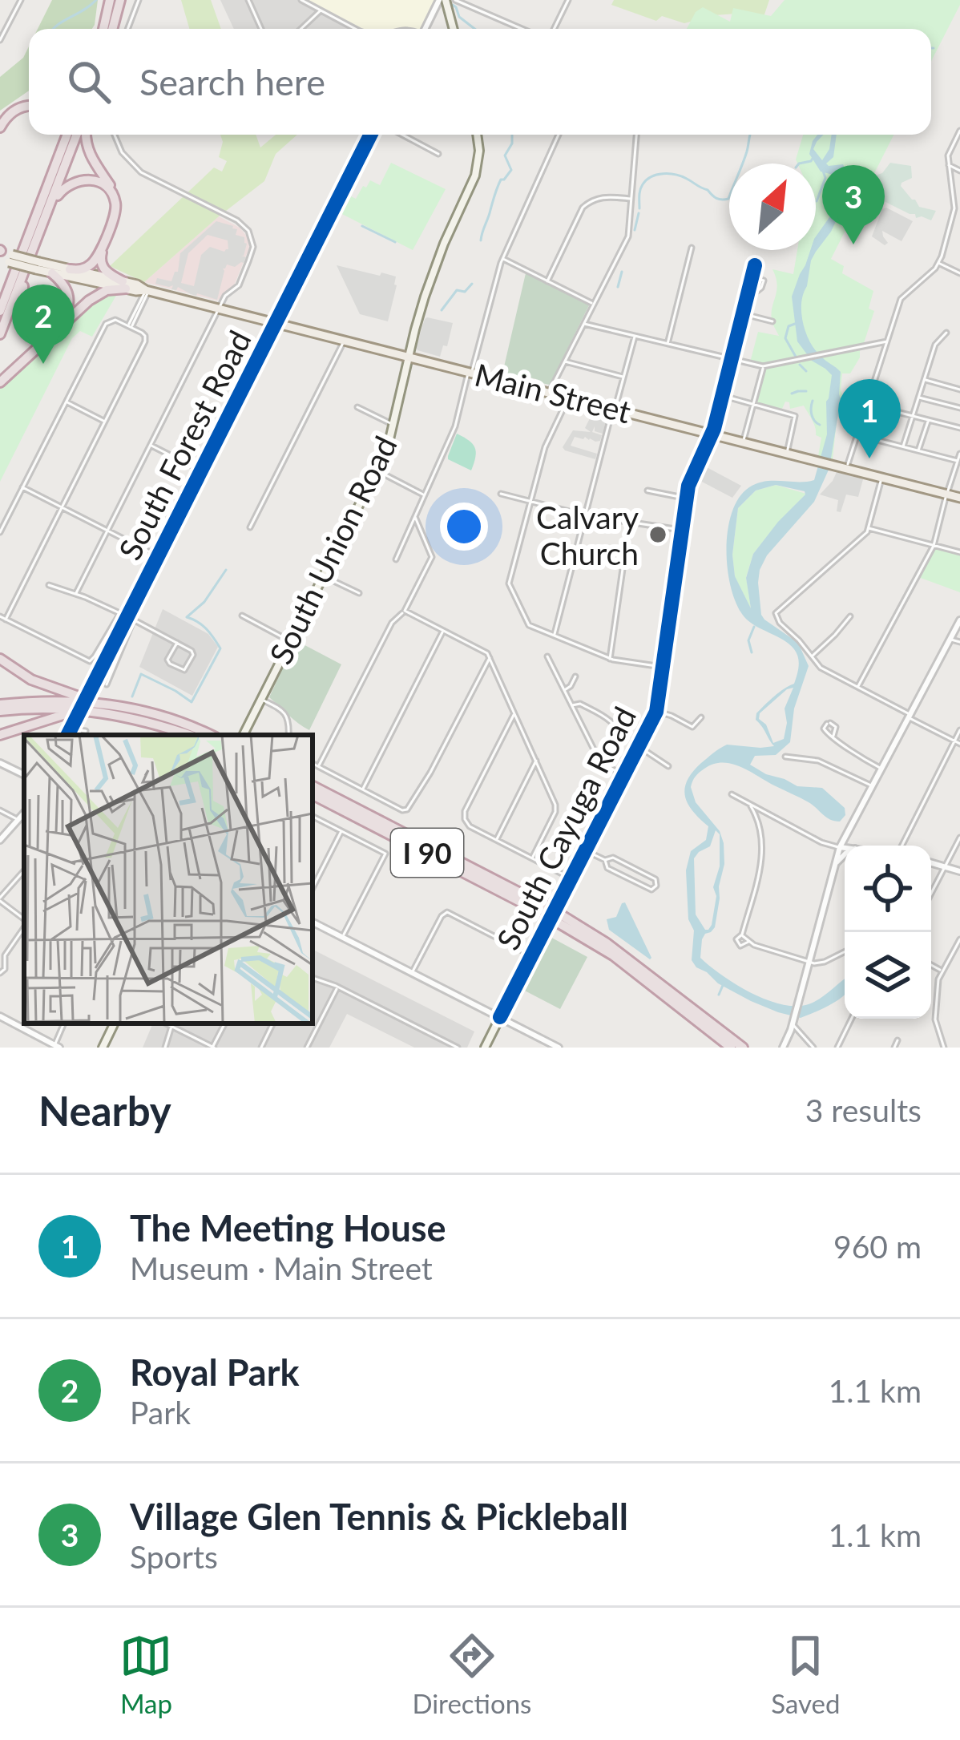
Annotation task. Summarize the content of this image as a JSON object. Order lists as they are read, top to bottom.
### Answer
{
  "streets": {
    "highway": ["I 90"],
    "main road": ["Main Street", "South Union Road"],
    "street": ["South Forest Road", "South Cayuga Road"]
  },
  "crossings": [
    ["Main Street", "South Forest Road"],
    ["Main Street", "South Union Road"],
    ["Main Street", "South Cayuga Road"]
  ],
  "places": ["Calvary Church"],
  "north": "top right",
  "page": {
    "search": "Search here",
    "pins": ["3", "2", "1"],
    "heading": ["Nearby", "3 results"],
    "list": [
      {
        "mark": "1",
        "name": "The Meeting House",
        "note": "Museum · Main Street",
        "value": "960 m"
      },
      {
        "mark": "2",
        "name": "Royal Park",
        "note": "Park",
        "value": "1.1 km"
      },
      {
        "mark": "3",
        "name": "Village Glen Tennis & Pickleball",
        "note": "Sports",
        "value": "1.1 km"
      }
    ],
    "nav": ["Map", "Directions", "Saved"]
  }
}
